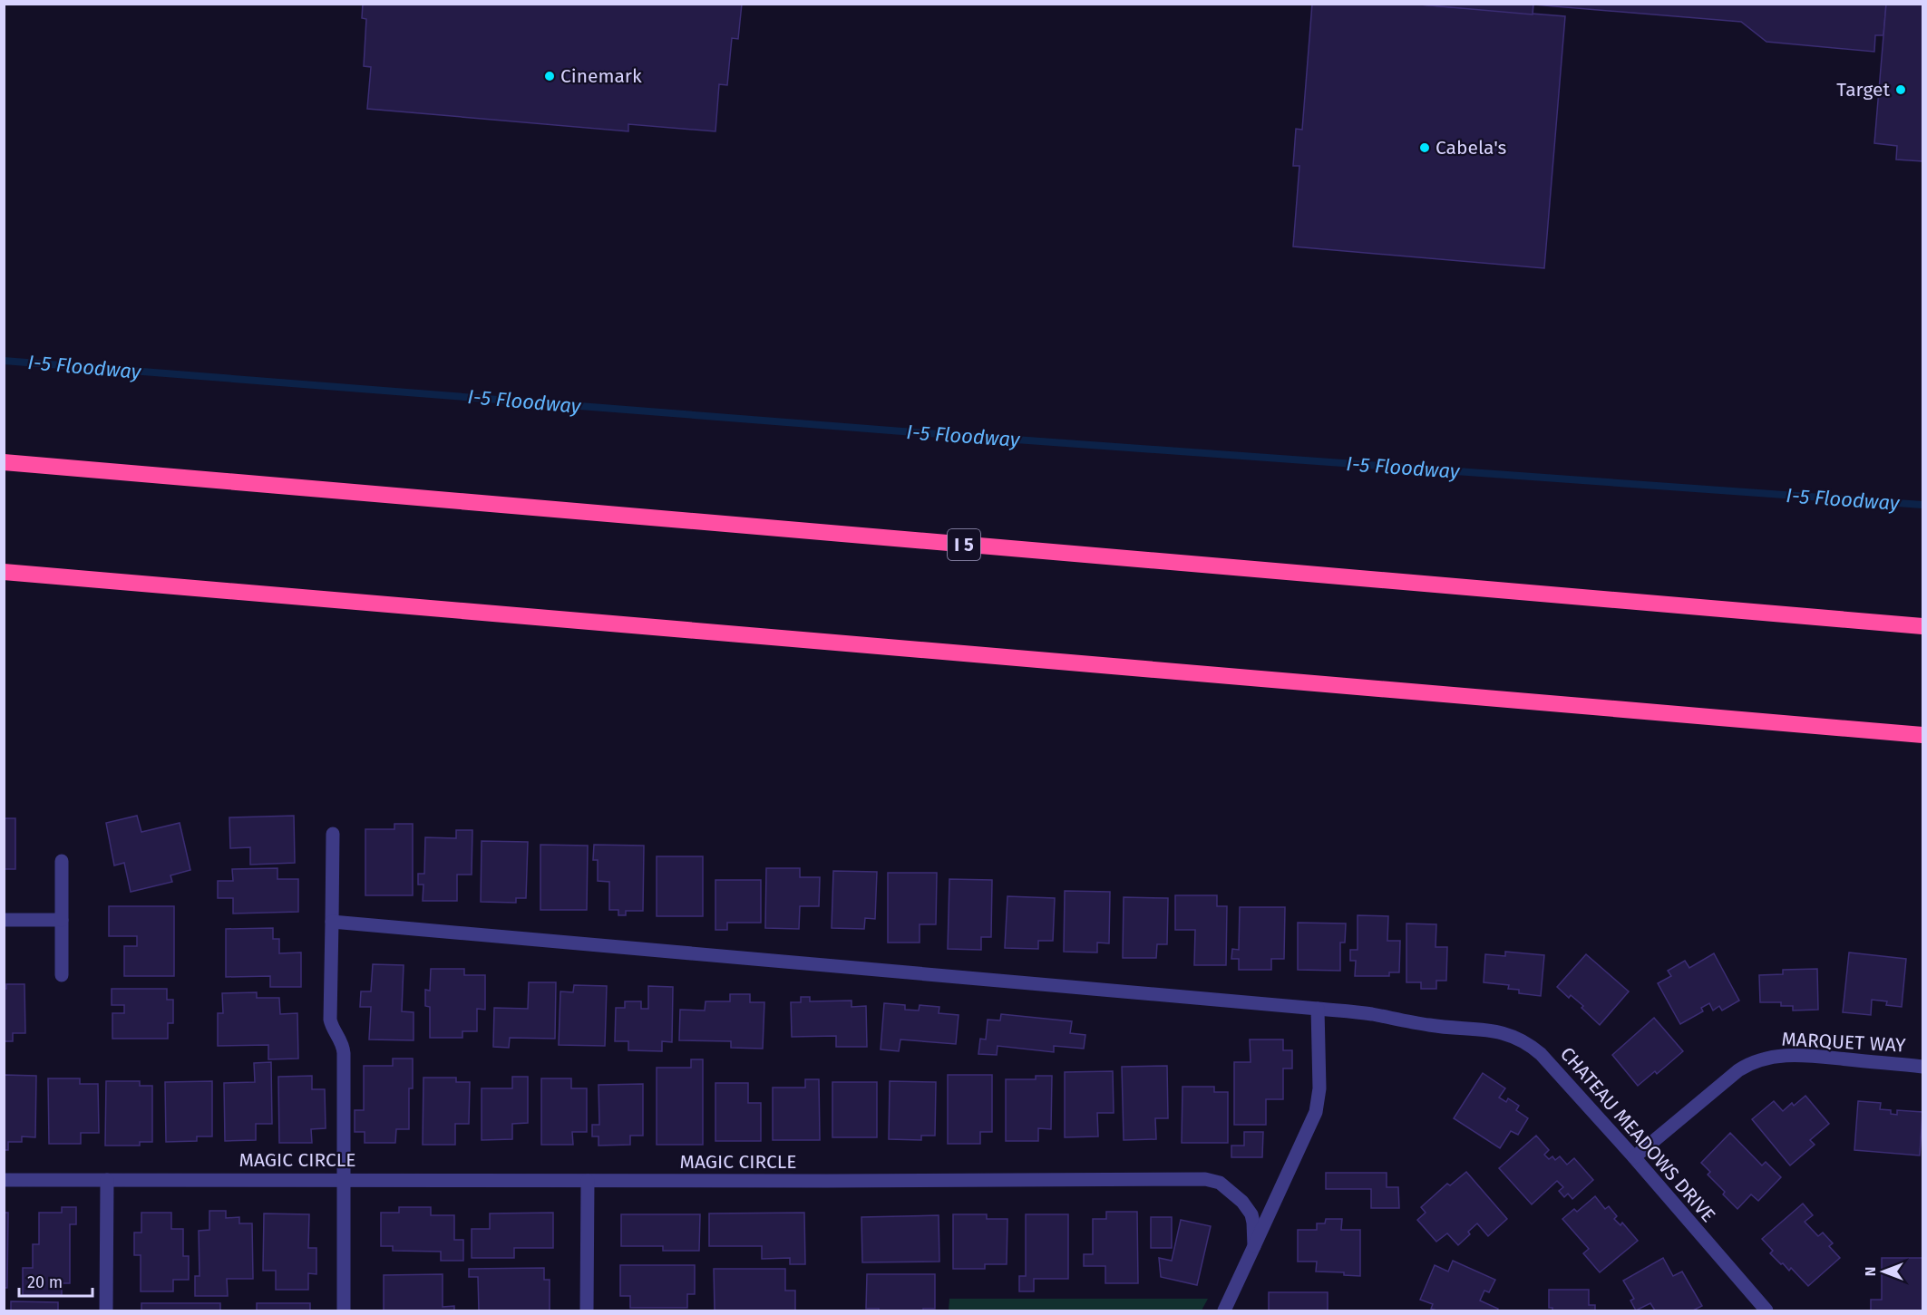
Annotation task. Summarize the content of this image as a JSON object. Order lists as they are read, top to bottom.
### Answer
{
  "streets": {
    "highway": ["I 5"],
    "street": ["MARQUET WAY", "CHATEAU MEADOWS DRIVE", "MAGIC CIRCLE"]
  },
  "crossings": [
    ["MARQUET WAY", "CHATEAU MEADOWS DRIVE"]
  ],
  "water": ["I-5 Floodway"],
  "places": ["Cinemark", "Target", "Cabela's"],
  "scale_bar": "20 m",
  "north": "left"
}
